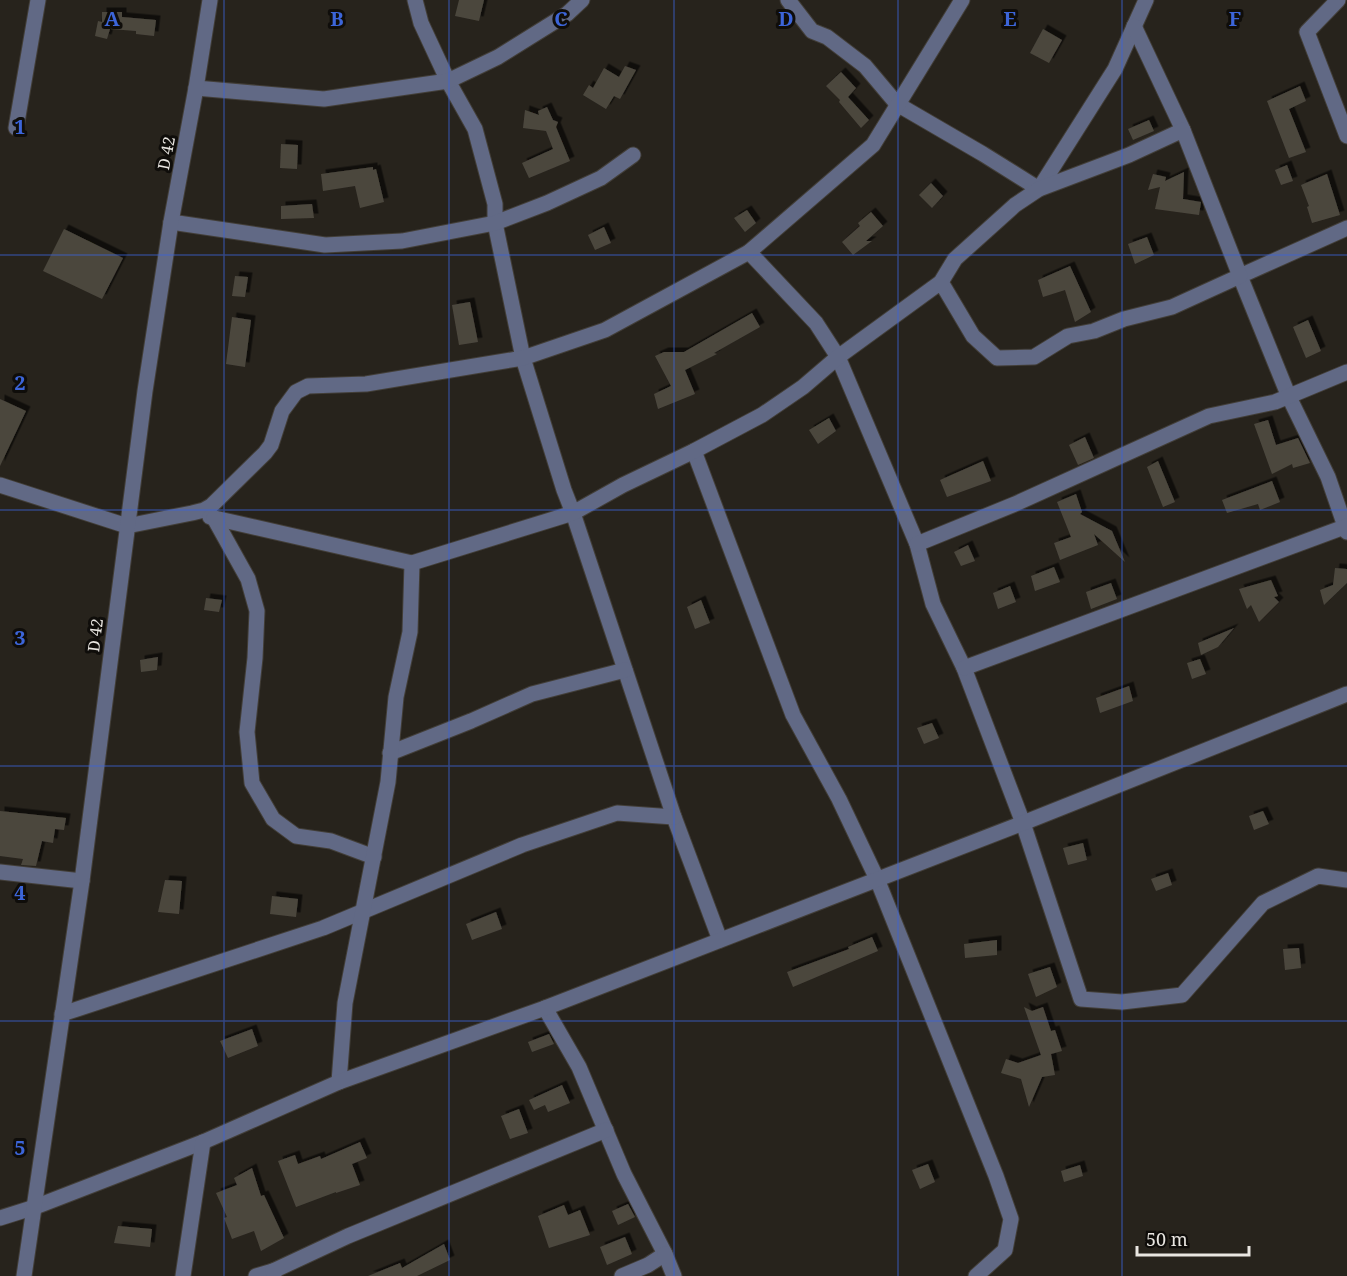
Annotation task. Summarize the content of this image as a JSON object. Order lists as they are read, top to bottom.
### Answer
{
  "streets": {
    "street": ["D 42"]
  },
  "scale_bar": "50 m",
  "grid": {
    "columns": [
      "A",
      "B",
      "C",
      "D",
      "E",
      "F"
    ],
    "rows": [
      "1",
      "2",
      "3",
      "4",
      "5"
    ]
  }
}
